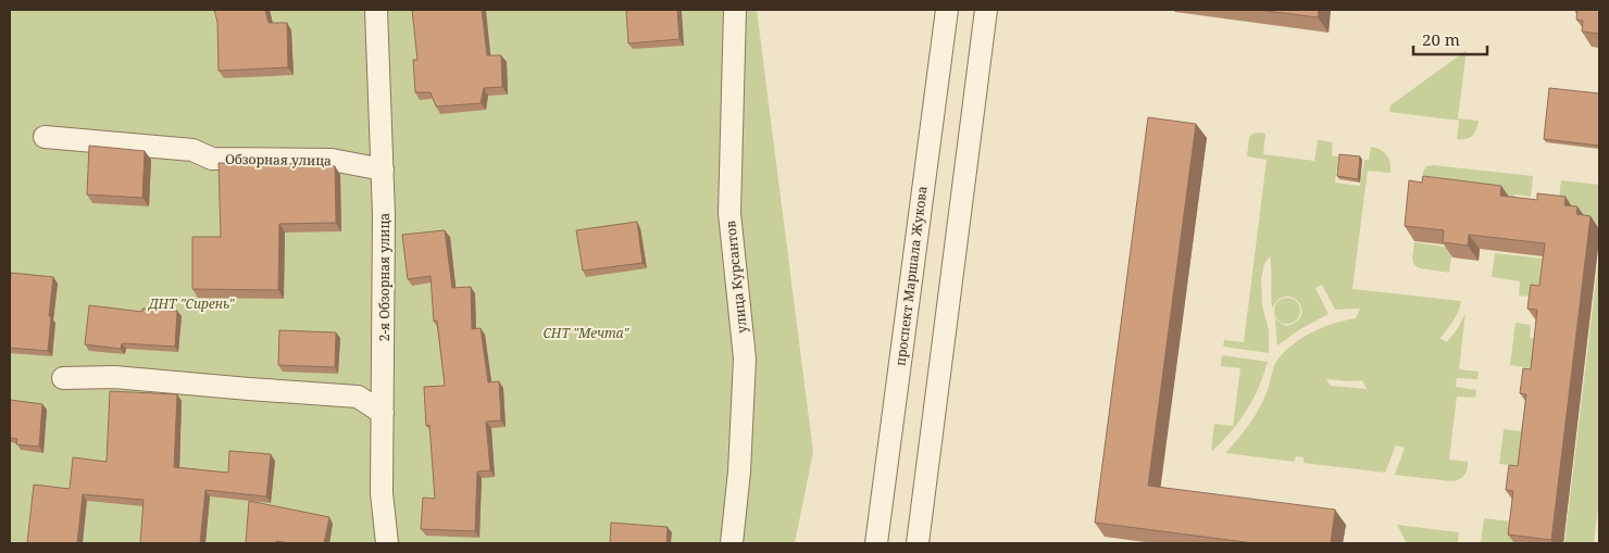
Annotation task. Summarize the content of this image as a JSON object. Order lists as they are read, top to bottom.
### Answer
{
  "streets": {
    "street": [
      "Обзорная улица",
      "проспект Маршала Жукова",
      "2-я Обзорная улица",
      "улица Курсантов"
    ]
  },
  "crossings": [
    ["Обзорная улица", "2-я Обзорная улица"]
  ],
  "parks": ["ДНТ \"Сирень\"", "СНТ \"Мечта\""],
  "scale_bar": "20 m"
}
